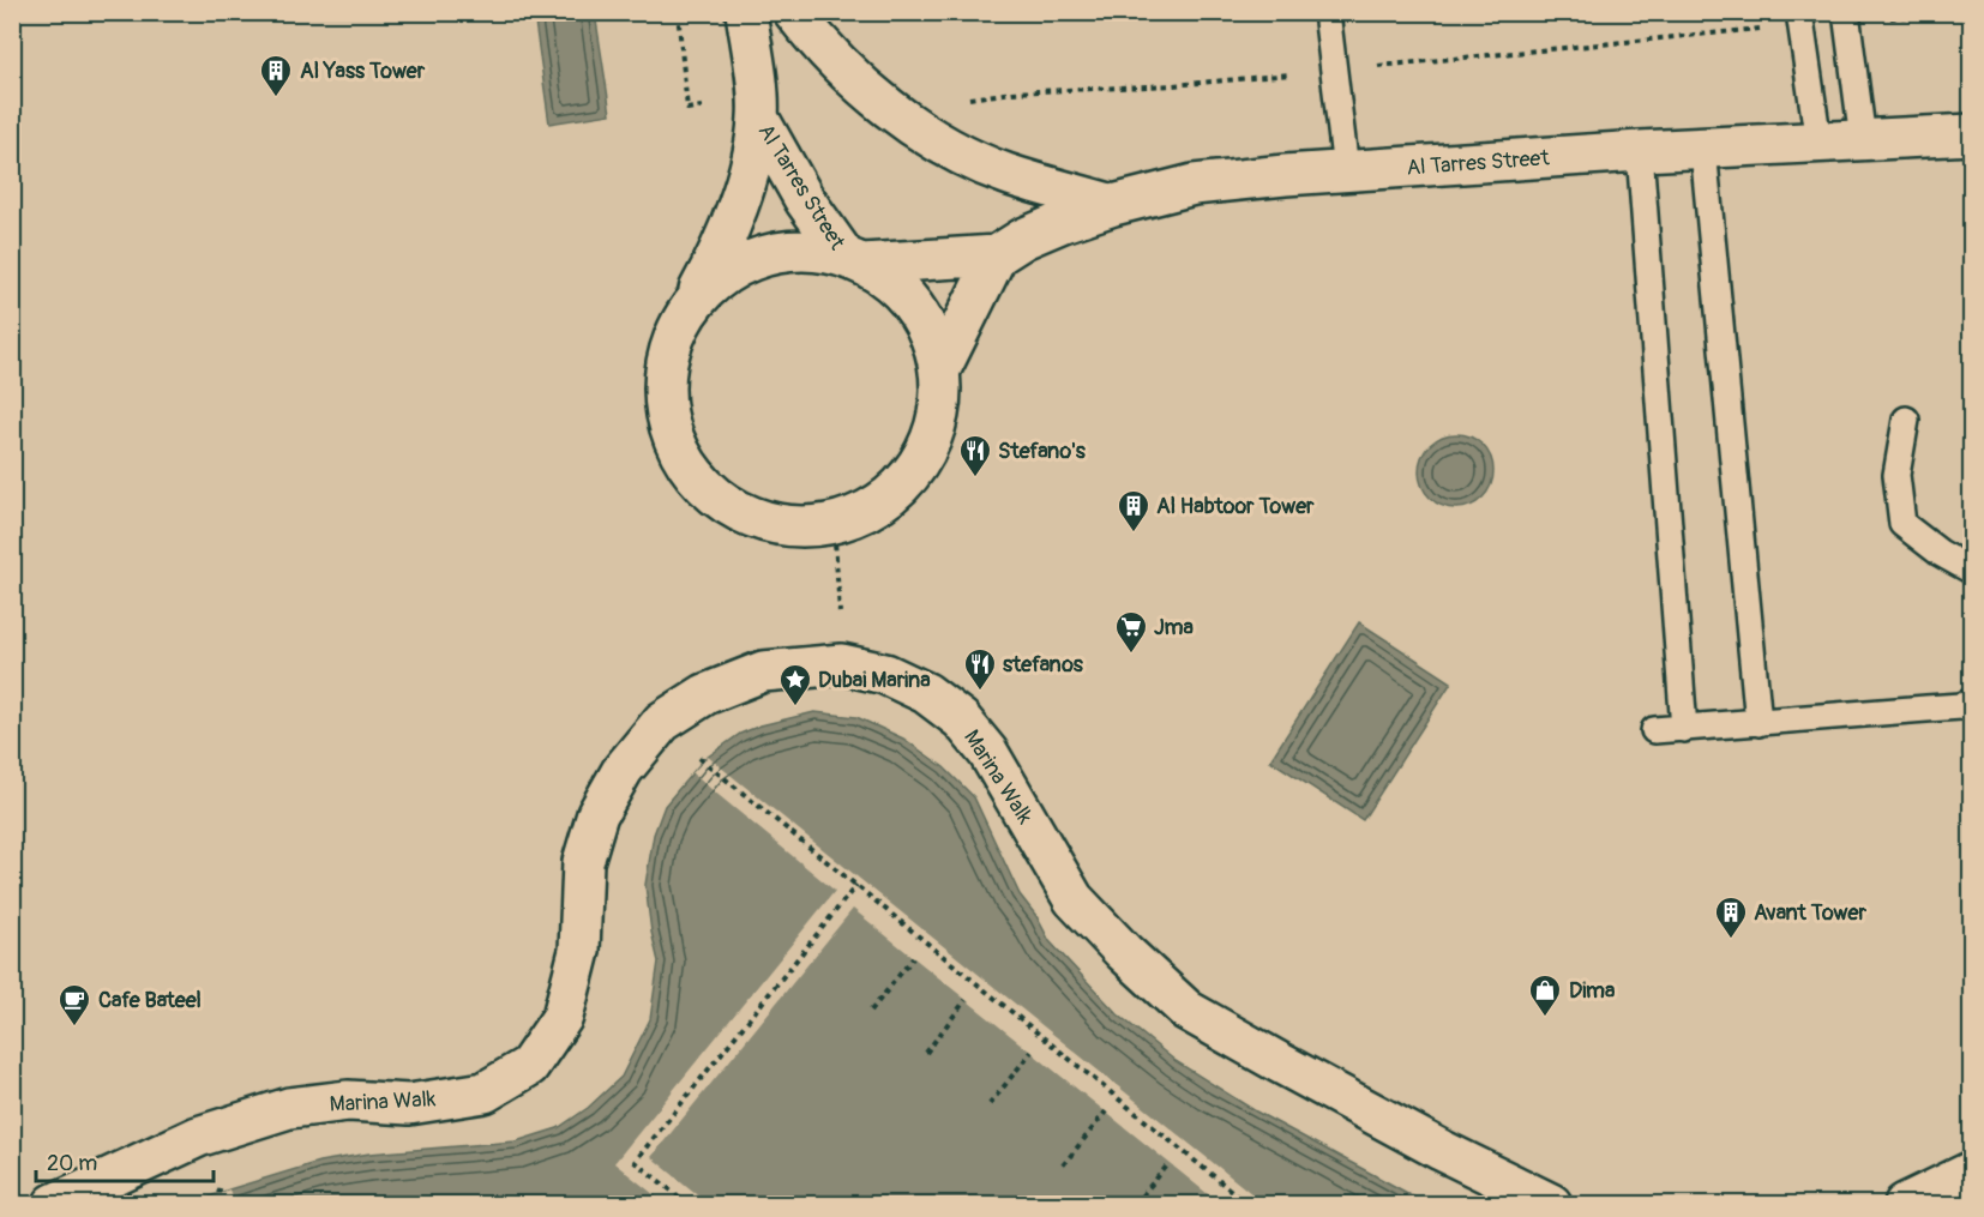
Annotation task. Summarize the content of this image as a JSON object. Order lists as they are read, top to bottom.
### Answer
{
  "streets": {
    "street": ["Al Tarres Street", "Marina Walk"]
  },
  "places": {
    "building": ["Al Yass Tower", "Al Habtoor Tower", "Avant Tower"],
    "restaurant": ["Stefano's", "stefanos"],
    "supermarket": ["Jma"],
    "place": ["Dubai Marina"],
    "shop": ["Dima"],
    "cafe": ["Cafe Bateel"]
  },
  "scale_bar": "20 m"
}
